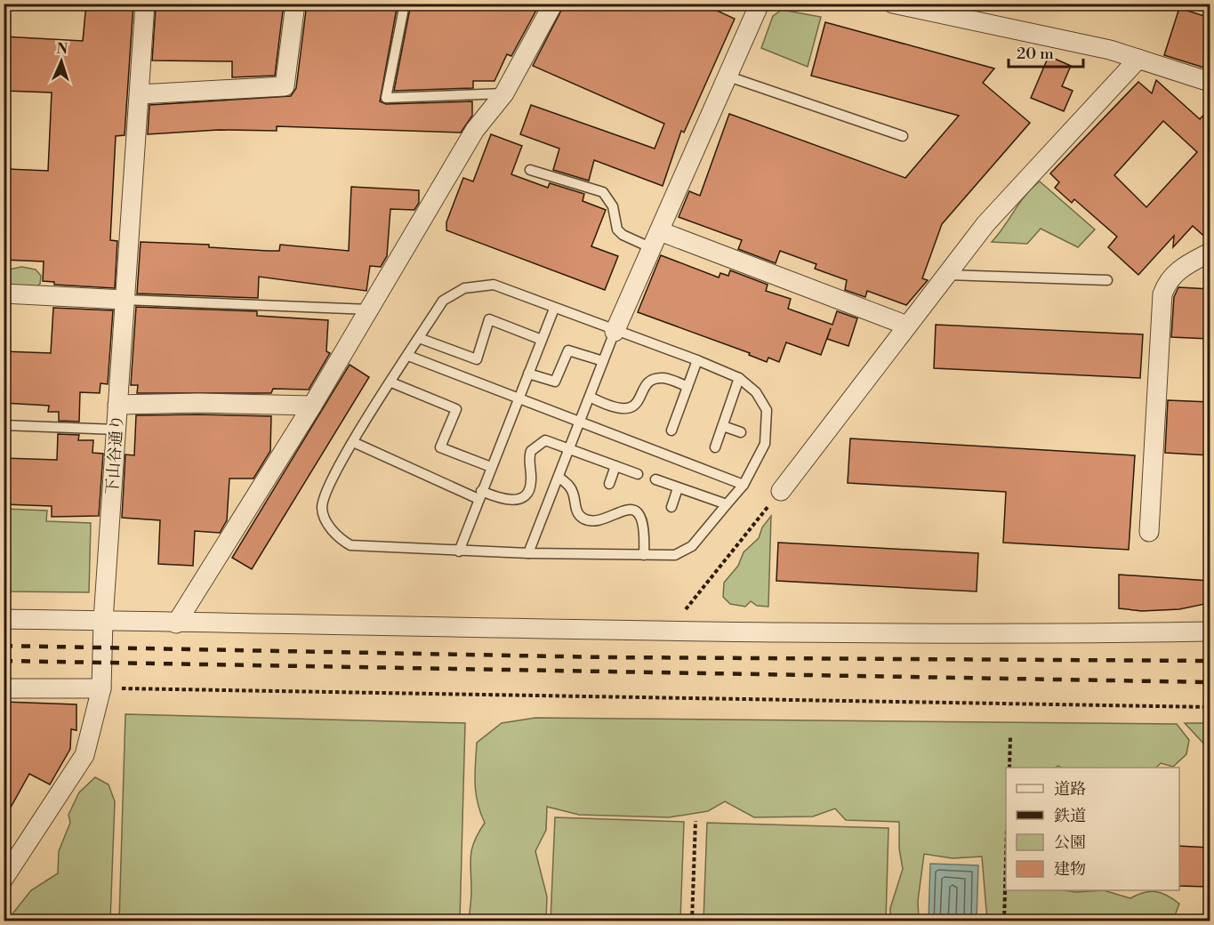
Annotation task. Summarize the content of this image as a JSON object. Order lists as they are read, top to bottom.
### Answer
{
  "streets": {
    "street": ["下山谷通り"]
  },
  "legend": [
    "道路",
    "鉄道",
    "公園",
    "建物"
  ],
  "scale_bar": "20 m",
  "north": "top"
}
